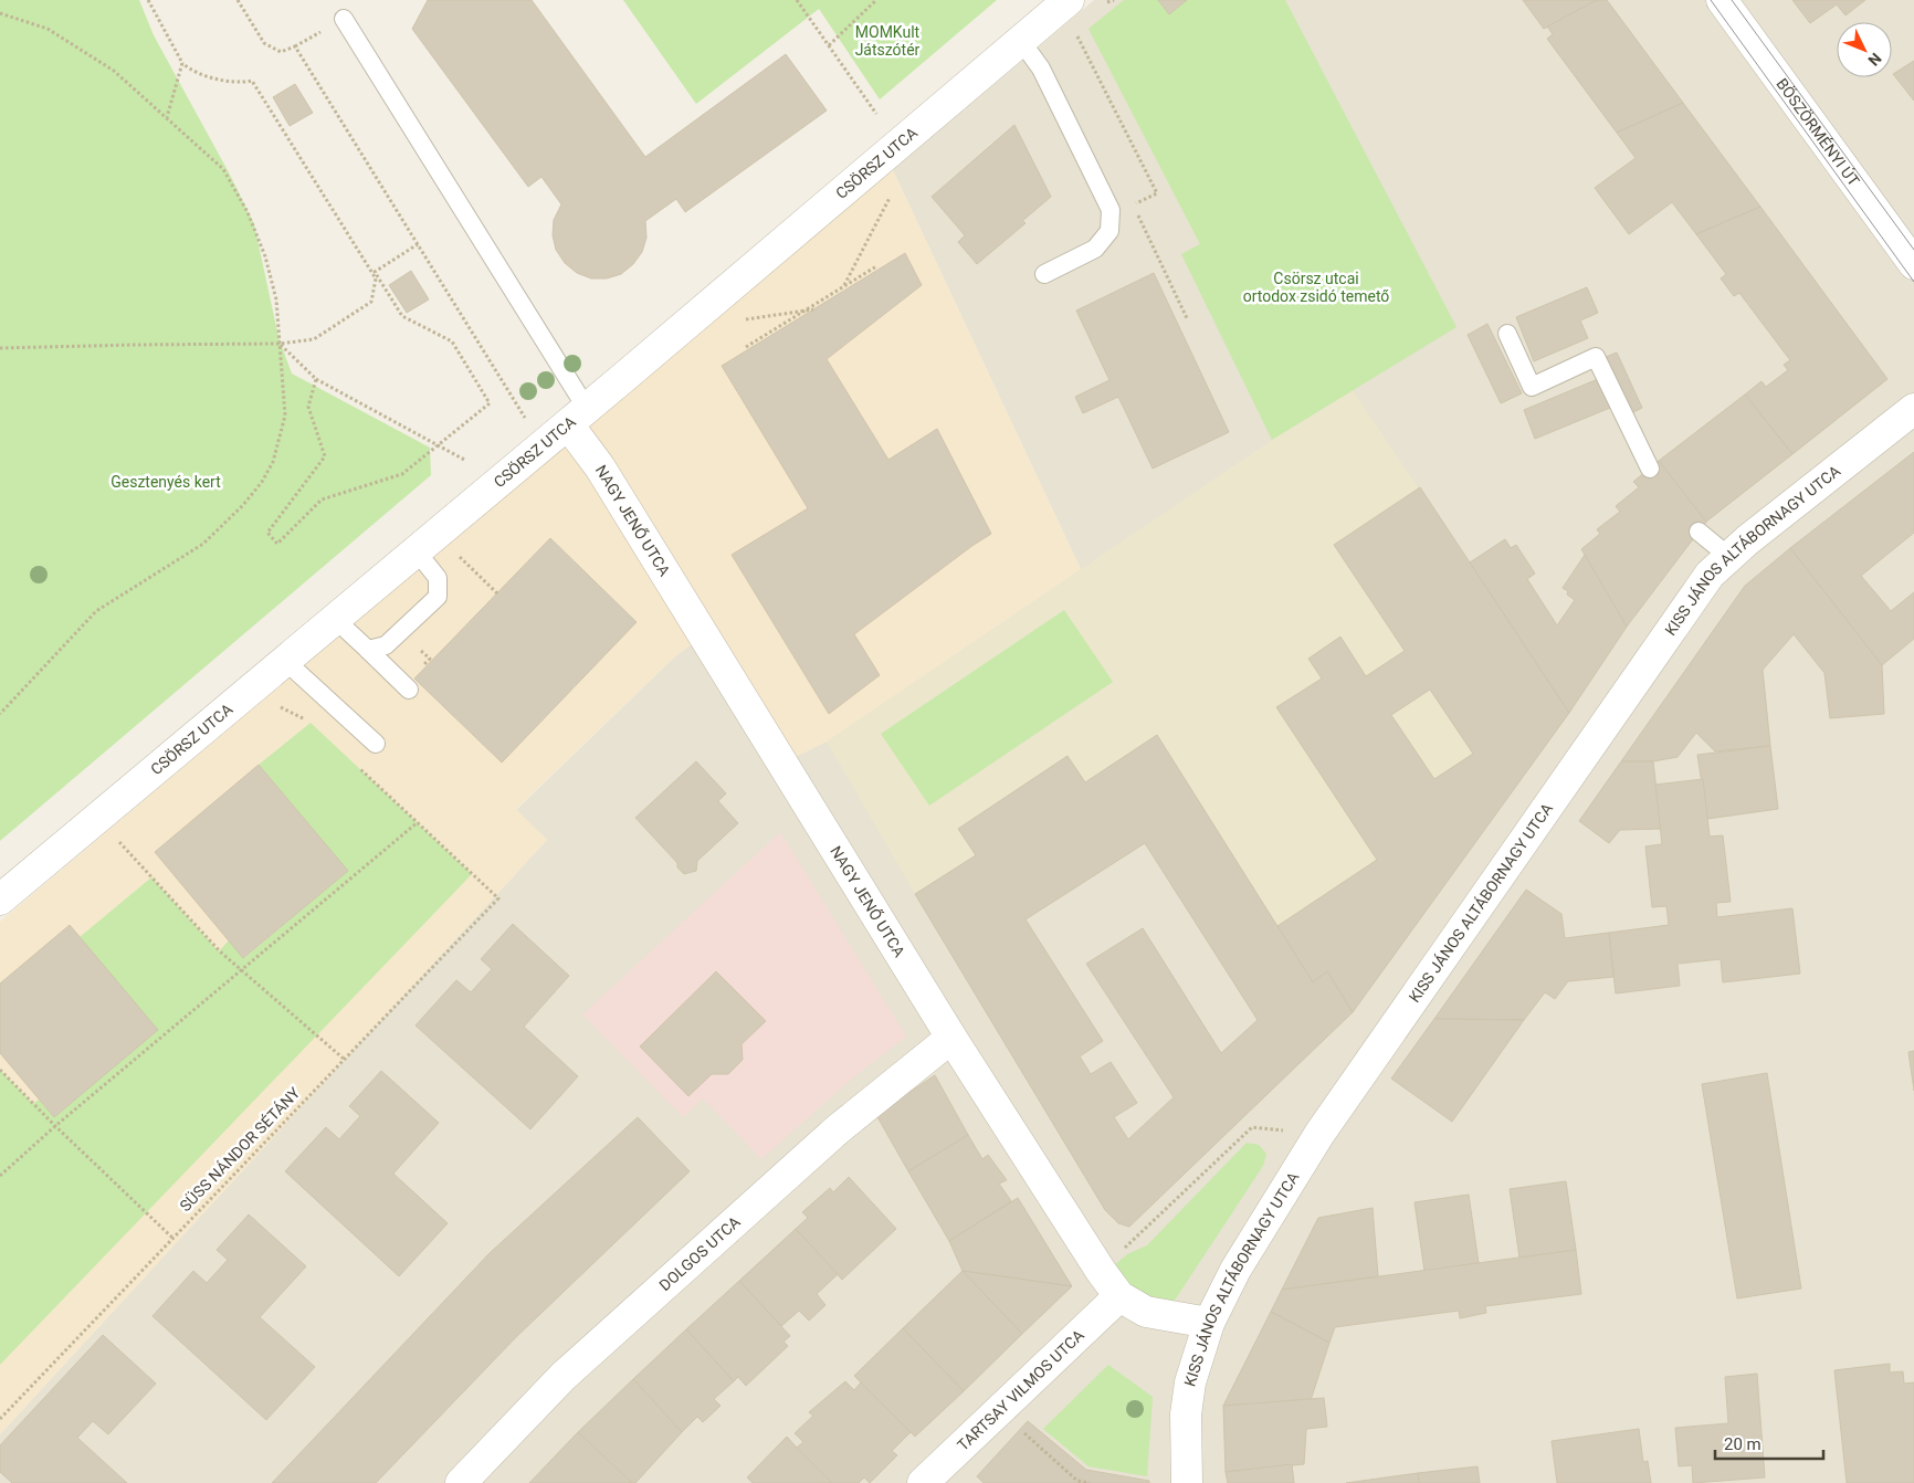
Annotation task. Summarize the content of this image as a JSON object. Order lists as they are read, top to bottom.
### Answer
{
  "streets": {
    "street": [
      "BÖSZÖRMÉNYI ÚT",
      "CSÖRSZ UTCA",
      "NAGY JENŐ UTCA",
      "KISS JÁNOS ALTÁBORNAGY UTCA",
      "DOLGOS UTCA",
      "TARTSAY VILMOS UTCA"
    ],
    "path": ["SÜSS NÁNDOR SÉTÁNY"]
  },
  "crossings": [
    ["CSÖRSZ UTCA", "NAGY JENŐ UTCA"],
    ["NAGY JENŐ UTCA", "KISS JÁNOS ALTÁBORNAGY UTCA"],
    ["NAGY JENŐ UTCA", "DOLGOS UTCA"],
    ["NAGY JENŐ UTCA", "TARTSAY VILMOS UTCA"]
  ],
  "parks": ["MOMKult Játszótér", "Csörsz utcai ortodox zsidó temető", "Gesztenyés kert"],
  "scale_bar": "20 m",
  "north": "bottom right"
}
